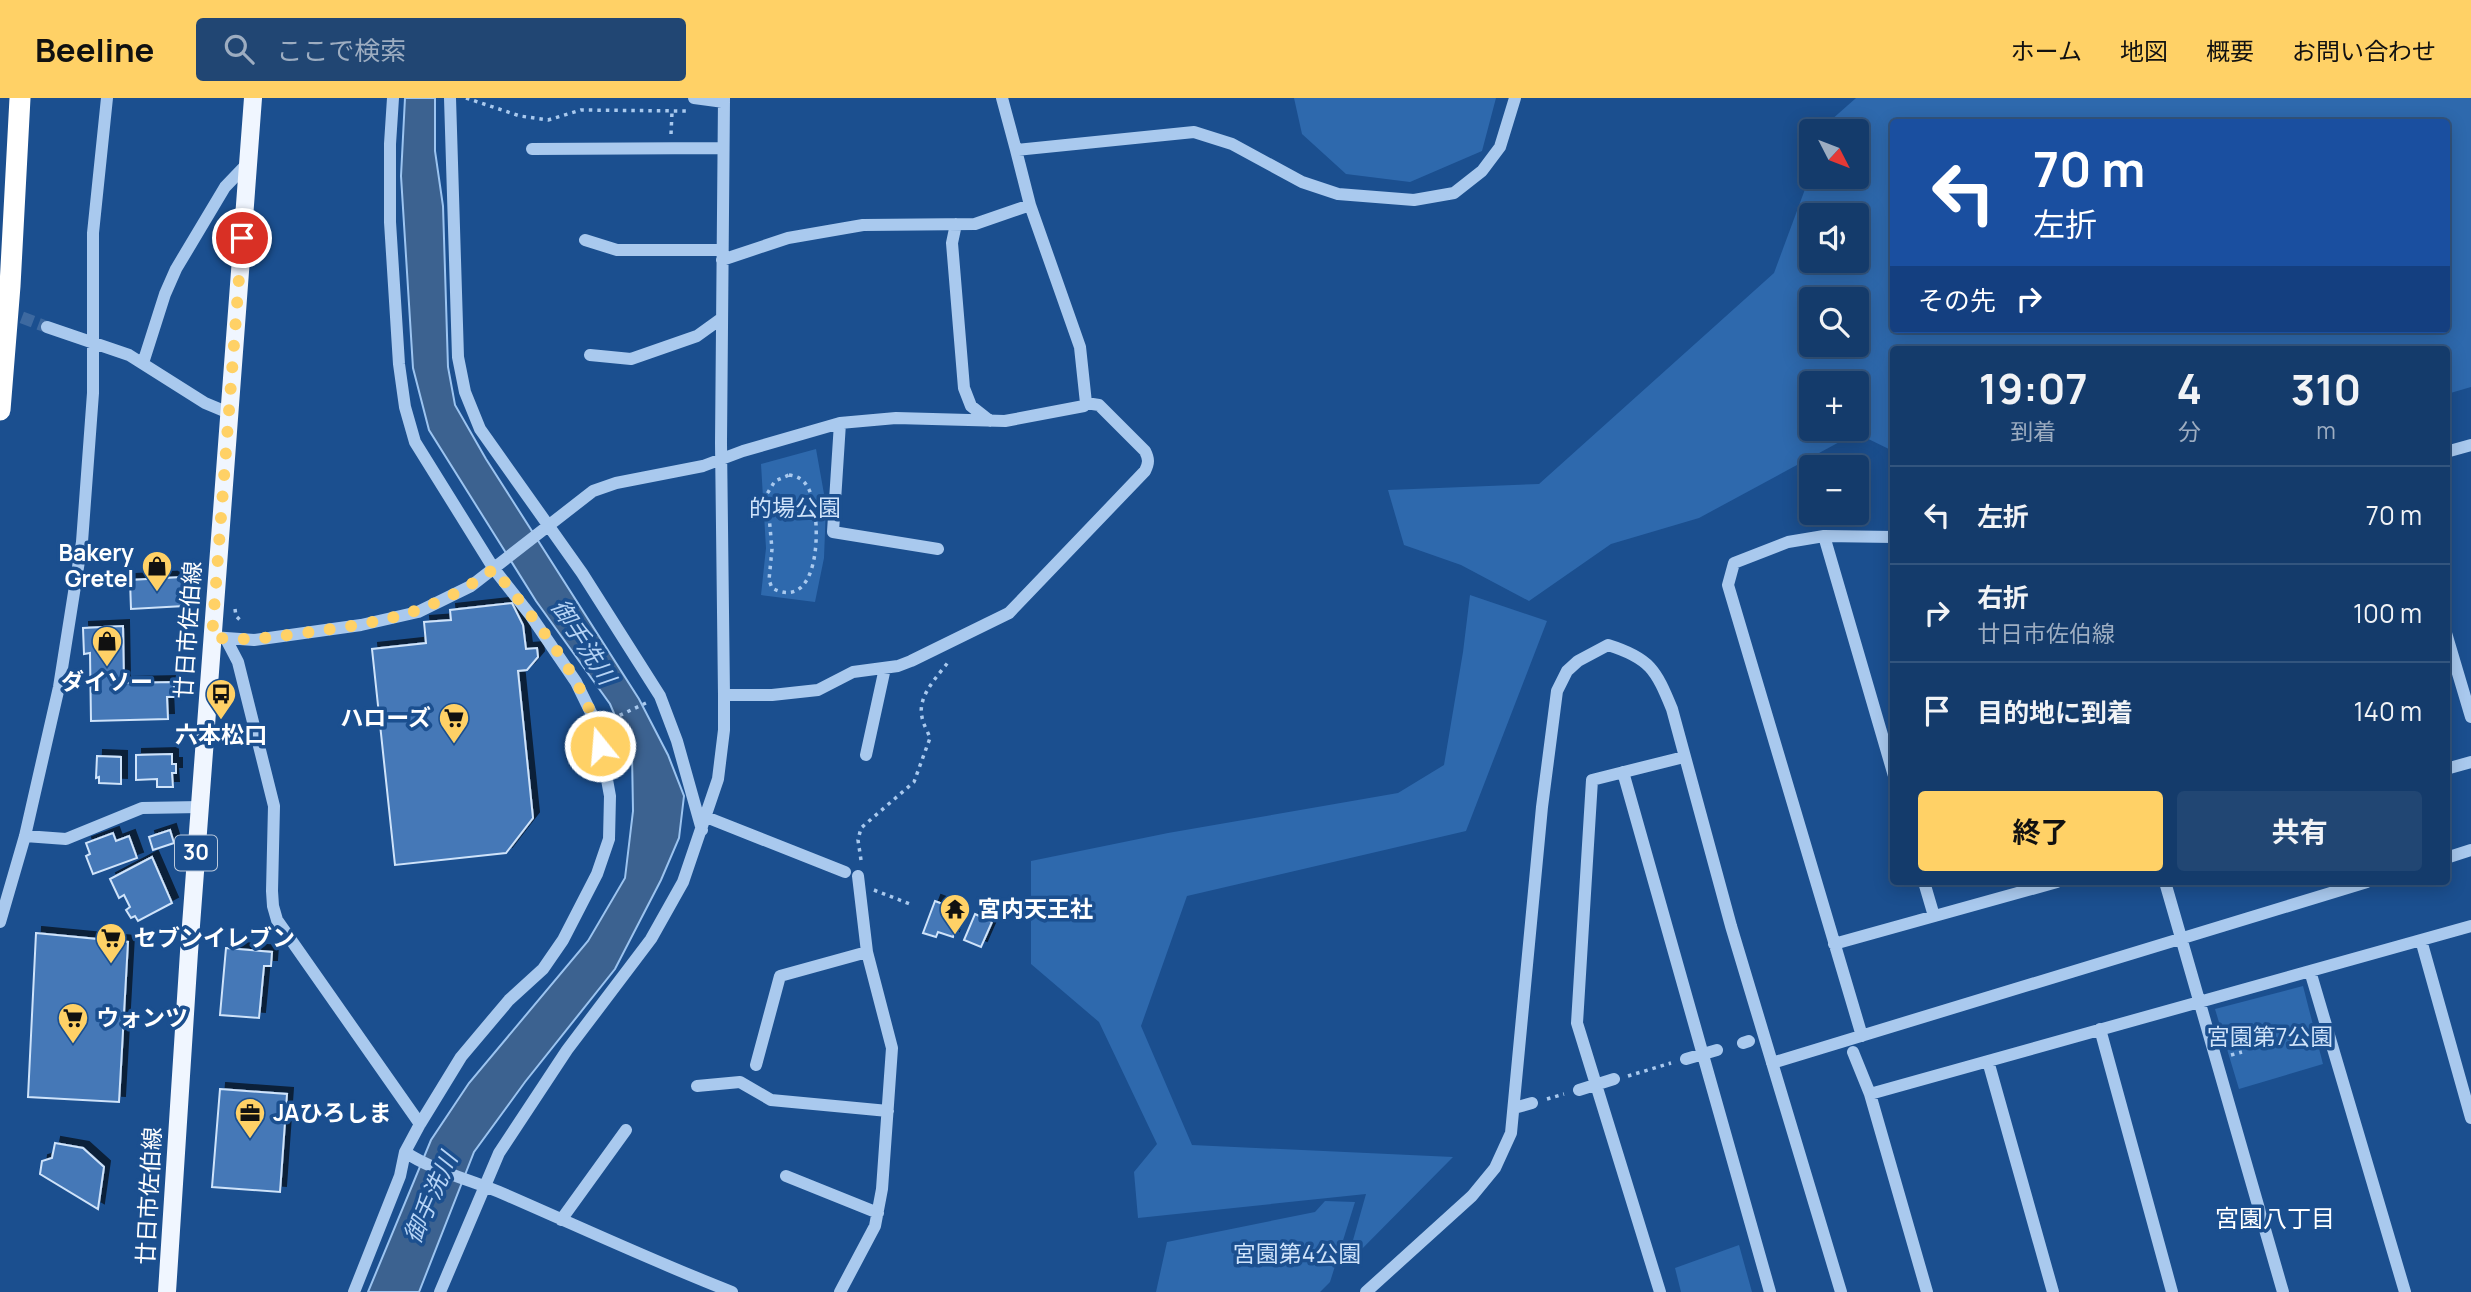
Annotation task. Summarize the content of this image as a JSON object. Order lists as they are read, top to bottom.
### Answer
{
  "streets": {
    "main road": ["廿日市佐伯線", "30"]
  },
  "districts": ["宮園八丁目"],
  "water": ["御手洗川"],
  "parks": ["的場公園", "宮園第7公園", "宮園第4公園"],
  "places": {
    "shop": ["Bakery Gretel", "ダイソー"],
    "bus stop": ["六本松口"],
    "supermarket": ["ハローズ", "セブンイレブン", "ウォンツ"],
    "temple": ["宮内天王社"],
    "office": ["JAひろしま"]
  },
  "north": "bottom right",
  "page": {
    "header": "Beeline",
    "search": "ここで検索",
    "nav": [
      "ホーム",
      "地図",
      "概要",
      "お問い合わせ"
    ],
    "map_buttons": ["+", "−"],
    "turn": ["70 m", "左折"],
    "then": "その先",
    "eta": [
      "19:07",
      "到着",
      "4",
      "分",
      "310",
      "m"
    ],
    "list": [
      {
        "name": "左折",
        "value": "70 m"
      },
      {
        "name": "右折",
        "note": "廿日市佐伯線",
        "value": "100 m"
      },
      {
        "name": "目的地に到着",
        "value": "140 m"
      }
    ],
    "buttons": ["終了", "共有"]
  }
}
